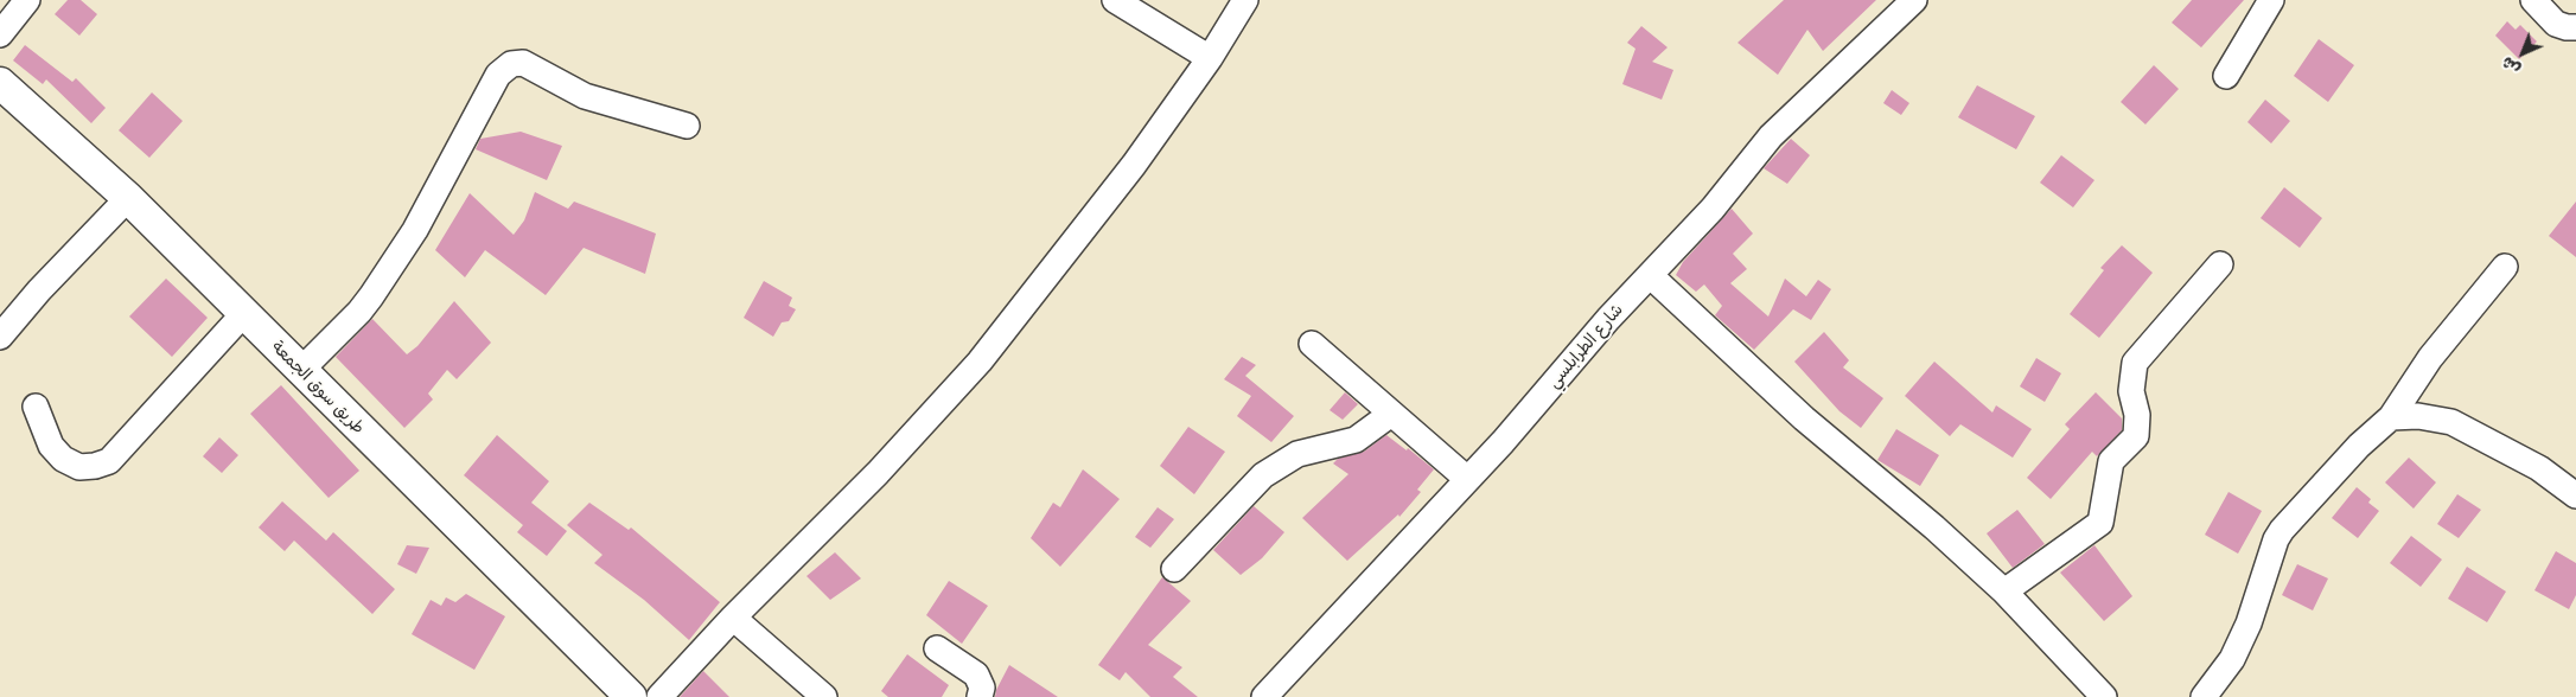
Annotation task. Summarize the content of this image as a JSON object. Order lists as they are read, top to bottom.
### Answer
{
  "streets": {
    "main road": ["طريق سوق الجمعة"],
    "street": ["شارع الطرابلسي"]
  },
  "north": "bottom left"
}
